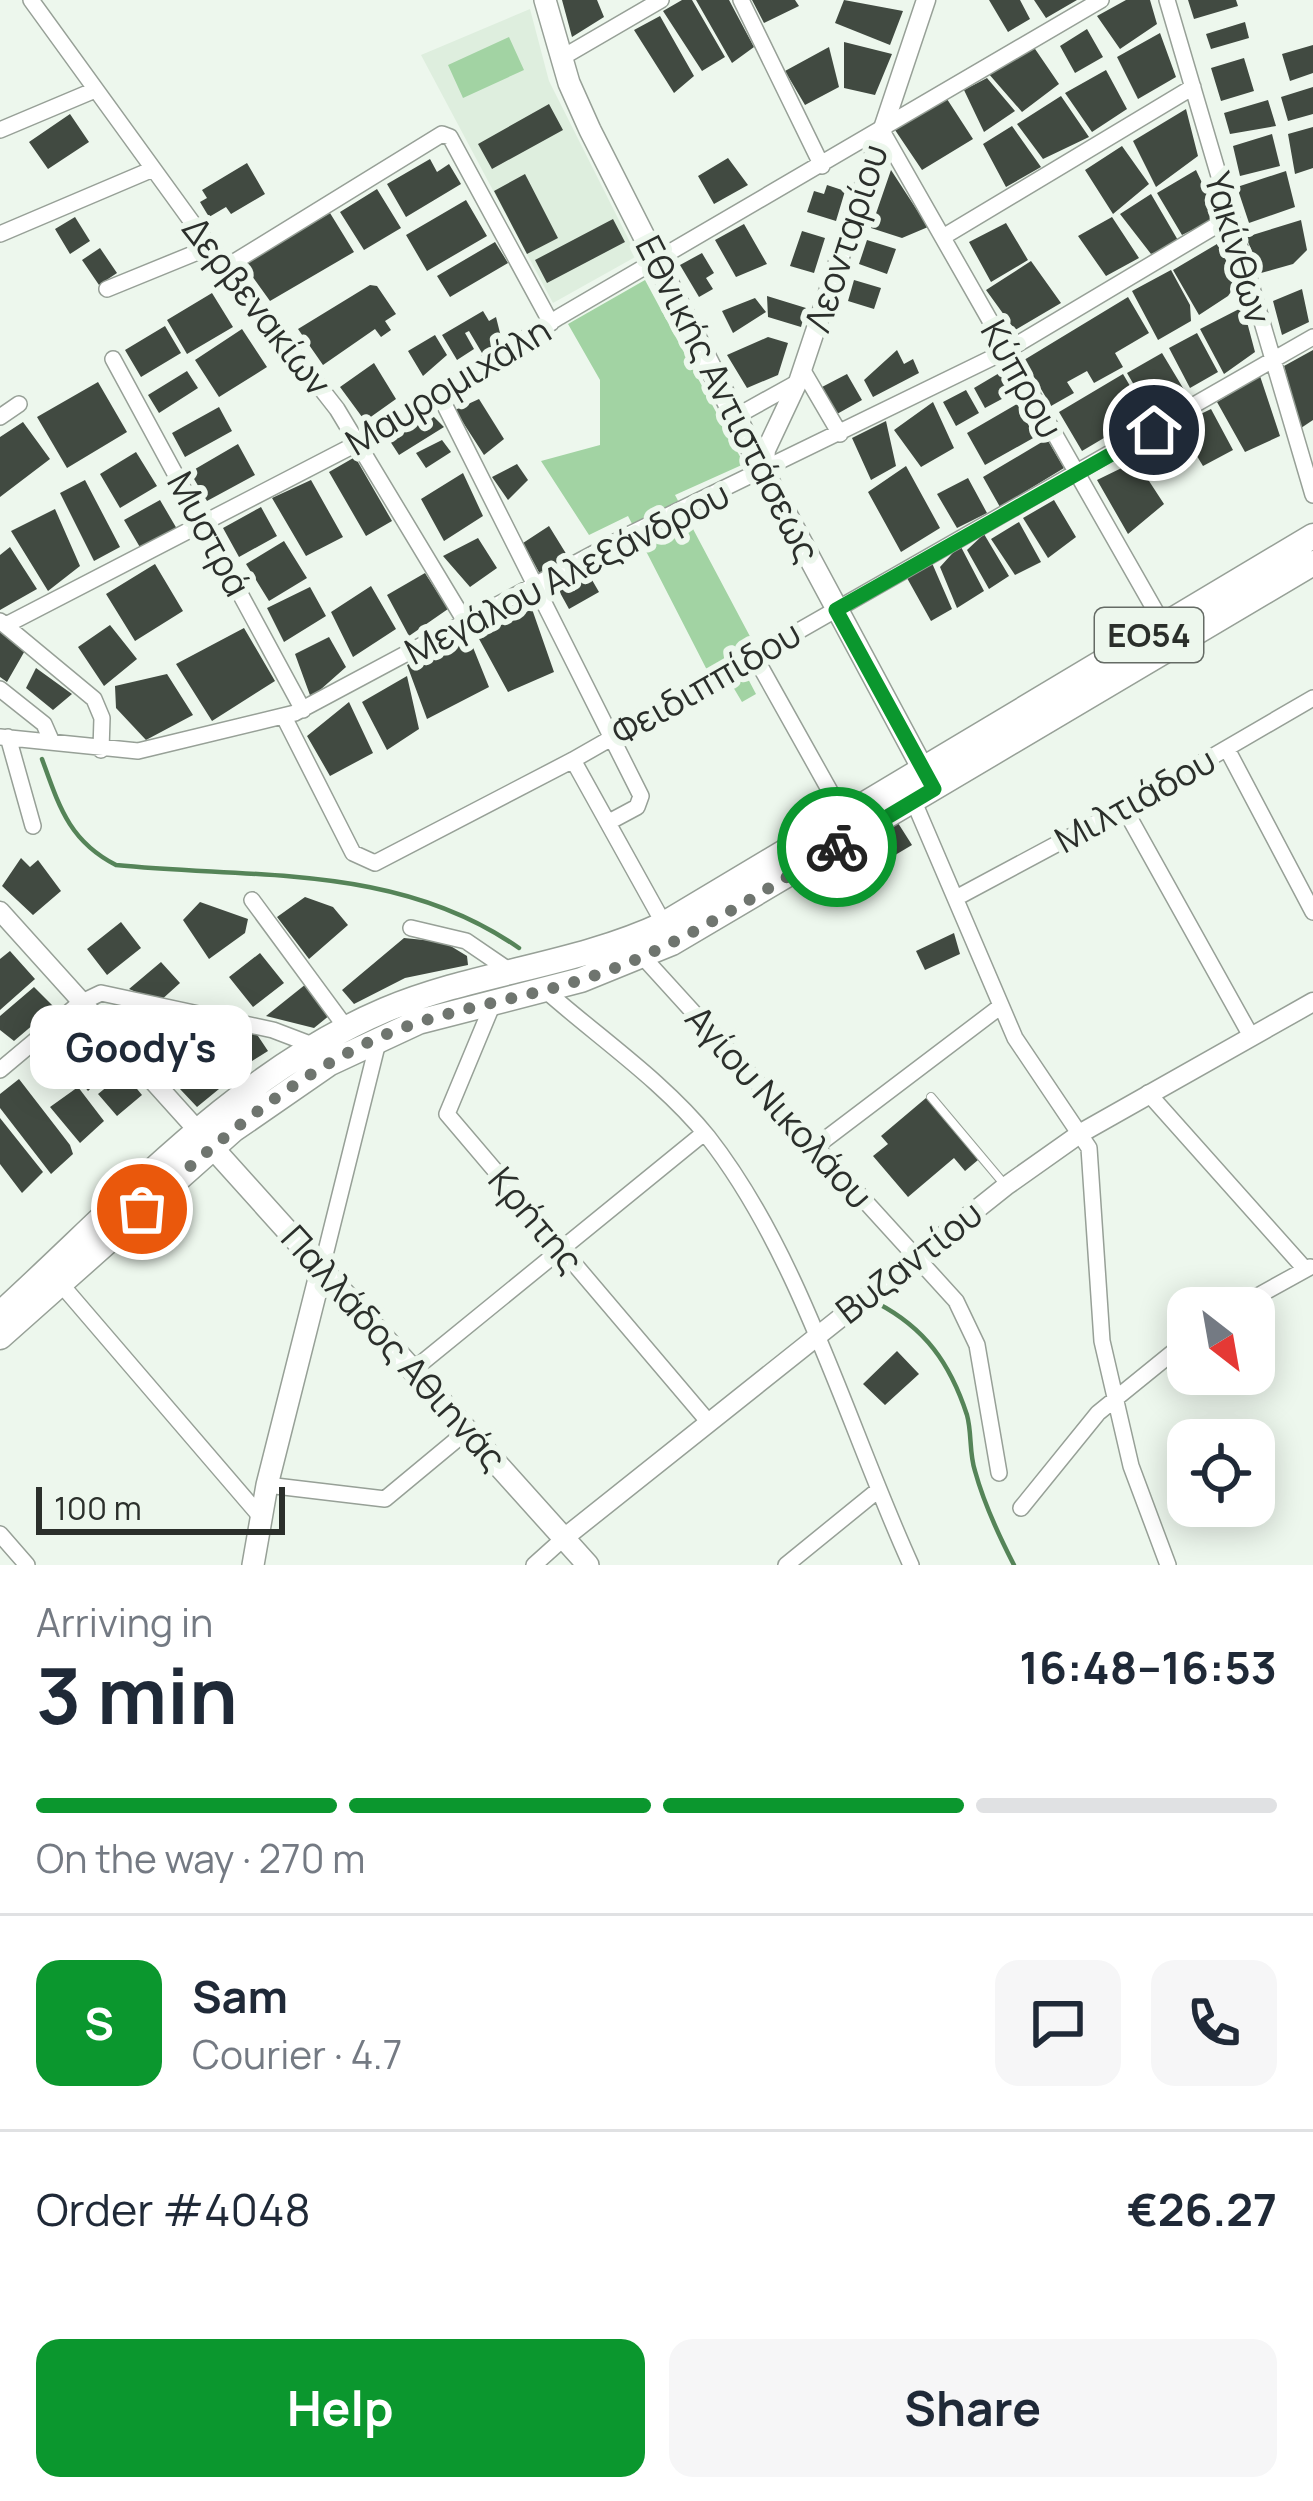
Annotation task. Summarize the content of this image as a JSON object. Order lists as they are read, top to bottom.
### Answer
{
  "streets": {
    "main road": ["Εθνικής Αντιστάσεως", "ΕΟ54", "Παλλάδος Αθιηνάς"],
    "street": [
      "Λεονταρίου",
      "Υακίνθων",
      "Δερβενακίων",
      "Κύπρου",
      "Μαυρομιχάλη",
      "Μυστρά",
      "Μεγάλου Αλεξάνδρου",
      "Φειδιππίδου",
      "Μιλτιάδου",
      "Αγίου Νικολάου",
      "Κρήτης",
      "Βυζαντίου"
    ]
  },
  "crossings": [
    ["Λεονταρίου", "Κύπρου"],
    ["Λεονταρίου", "Μαυρομιχάλη"],
    ["Λεονταρίου", "Εθνικής Αντιστάσεως"],
    ["Λεονταρίου", "Μεγάλου Αλεξάνδρου"],
    ["Υακίνθων", "Μεγάλου Αλεξάνδρου"],
    ["Υακίνθων", "Φειδιππίδου"],
    ["Δερβενακίων", "Μαυρομιχάλη"],
    ["Δερβενακίων", "Μεγάλου Αλεξάνδρου"],
    ["Κύπρου", "Μαυρομιχάλη"],
    ["Κύπρου", "Μεγάλου Αλεξάνδρου"],
    ["Κύπρου", "ΕΟ54"],
    ["Κύπρου", "Φειδιππίδου"],
    ["Μαυρομιχάλη", "Εθνικής Αντιστάσεως"],
    ["Μαυρομιχάλη", "Μυστρά"],
    ["Εθνικής Αντιστάσεως", "Μεγάλου Αλεξάνδρου"],
    ["Εθνικής Αντιστάσεως", "ΕΟ54"],
    ["Εθνικής Αντιστάσεως", "Φειδιππίδου"],
    ["Μυστρά", "Μεγάλου Αλεξάνδρου"],
    ["Μεγάλου Αλεξάνδρου", "Φειδιππίδου"],
    ["ΕΟ54", "Αγίου Νικολάου"],
    ["ΕΟ54", "Κρήτης"],
    ["ΕΟ54", "Παλλάδος Αθιηνάς"],
    ["Αγίου Νικολάου", "Βυζαντίου"],
    ["Κρήτης", "Βυζαντίου"],
    ["Βυζαντίου", "Παλλάδος Αθιηνάς"]
  ],
  "places": ["Goody's"],
  "scale_bar": "100 m",
  "north": "bottom right",
  "page": {
    "bubble": "Goody's",
    "scale": "100 m",
    "heading": ["3 min", "Arriving in", "16:48–16:53"],
    "panel": [
      "Sam",
      "Courier · 4.7",
      "Order #4048",
      "€26.27"
    ],
    "bar": "On the way · 270 m",
    "round": "S",
    "buttons": ["Help", "Share"]
  }
}
